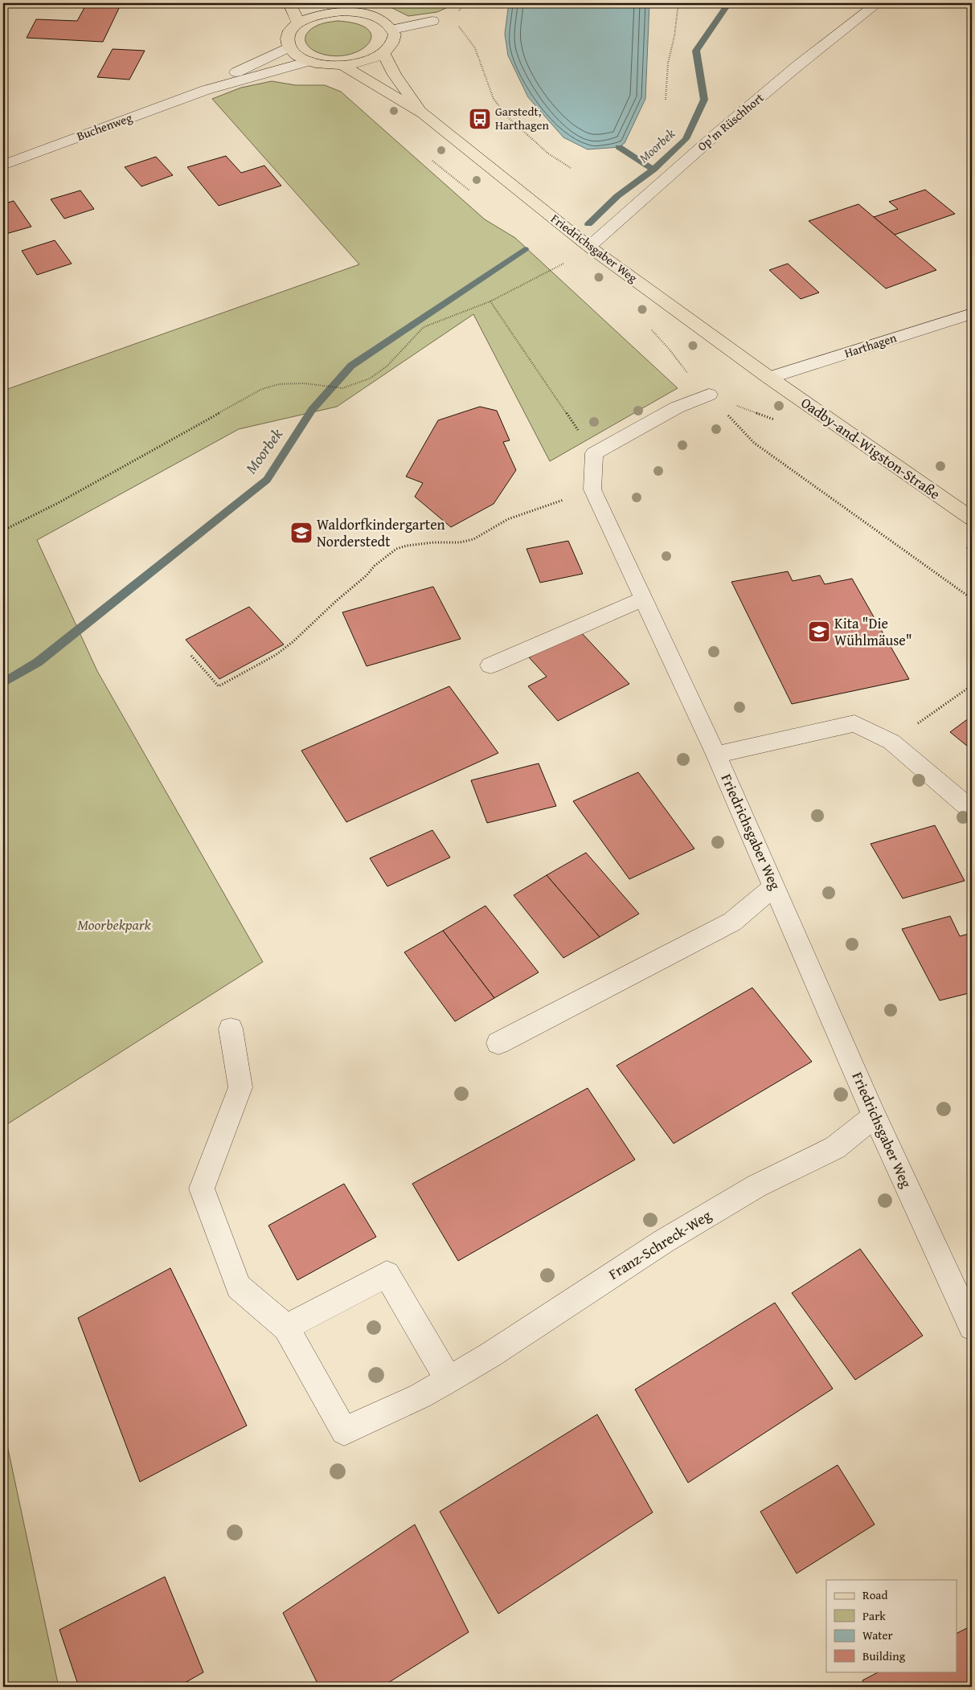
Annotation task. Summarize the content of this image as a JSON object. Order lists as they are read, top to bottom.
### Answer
{
  "streets": {
    "main road": ["Friedrichsgaber Weg", "Oadby-and-Wigston-Straße"],
    "street": [
      "Op'm Rüschhort",
      "Buchenweg",
      "Harthagen",
      "Franz-Schreck-Weg"
    ]
  },
  "crossings": [
    ["Op'm Rüschhort", "Friedrichsgaber Weg"],
    ["Friedrichsgaber Weg", "Harthagen"],
    ["Friedrichsgaber Weg", "Oadby-and-Wigston-Straße"],
    ["Friedrichsgaber Weg", "Franz-Schreck-Weg"],
    ["Harthagen", "Oadby-and-Wigston-Straße"]
  ],
  "water": ["Moorbek"],
  "parks": ["Moorbekpark"],
  "places": {
    "bus stop": ["Garstedt, Harthagen"],
    "school or university": ["Waldorfkindergarten Norderstedt", "Kita \"Die Wühlmäuse\""]
  },
  "legend": [
    "Road",
    "Park",
    "Water",
    "Building"
  ]
}
